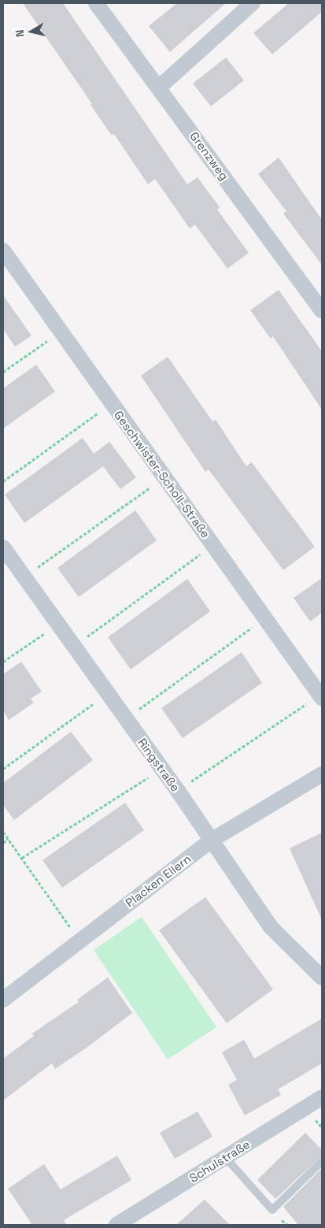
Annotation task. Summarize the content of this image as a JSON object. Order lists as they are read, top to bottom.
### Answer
{
  "streets": {
    "street": [
      "Grenzweg",
      "Geschwister-Scholl-Straße",
      "Ringstraße",
      "Placken Ellern",
      "Schulstraße"
    ]
  },
  "crossings": [
    ["Ringstraße", "Placken Ellern"]
  ],
  "north": "left"
}
